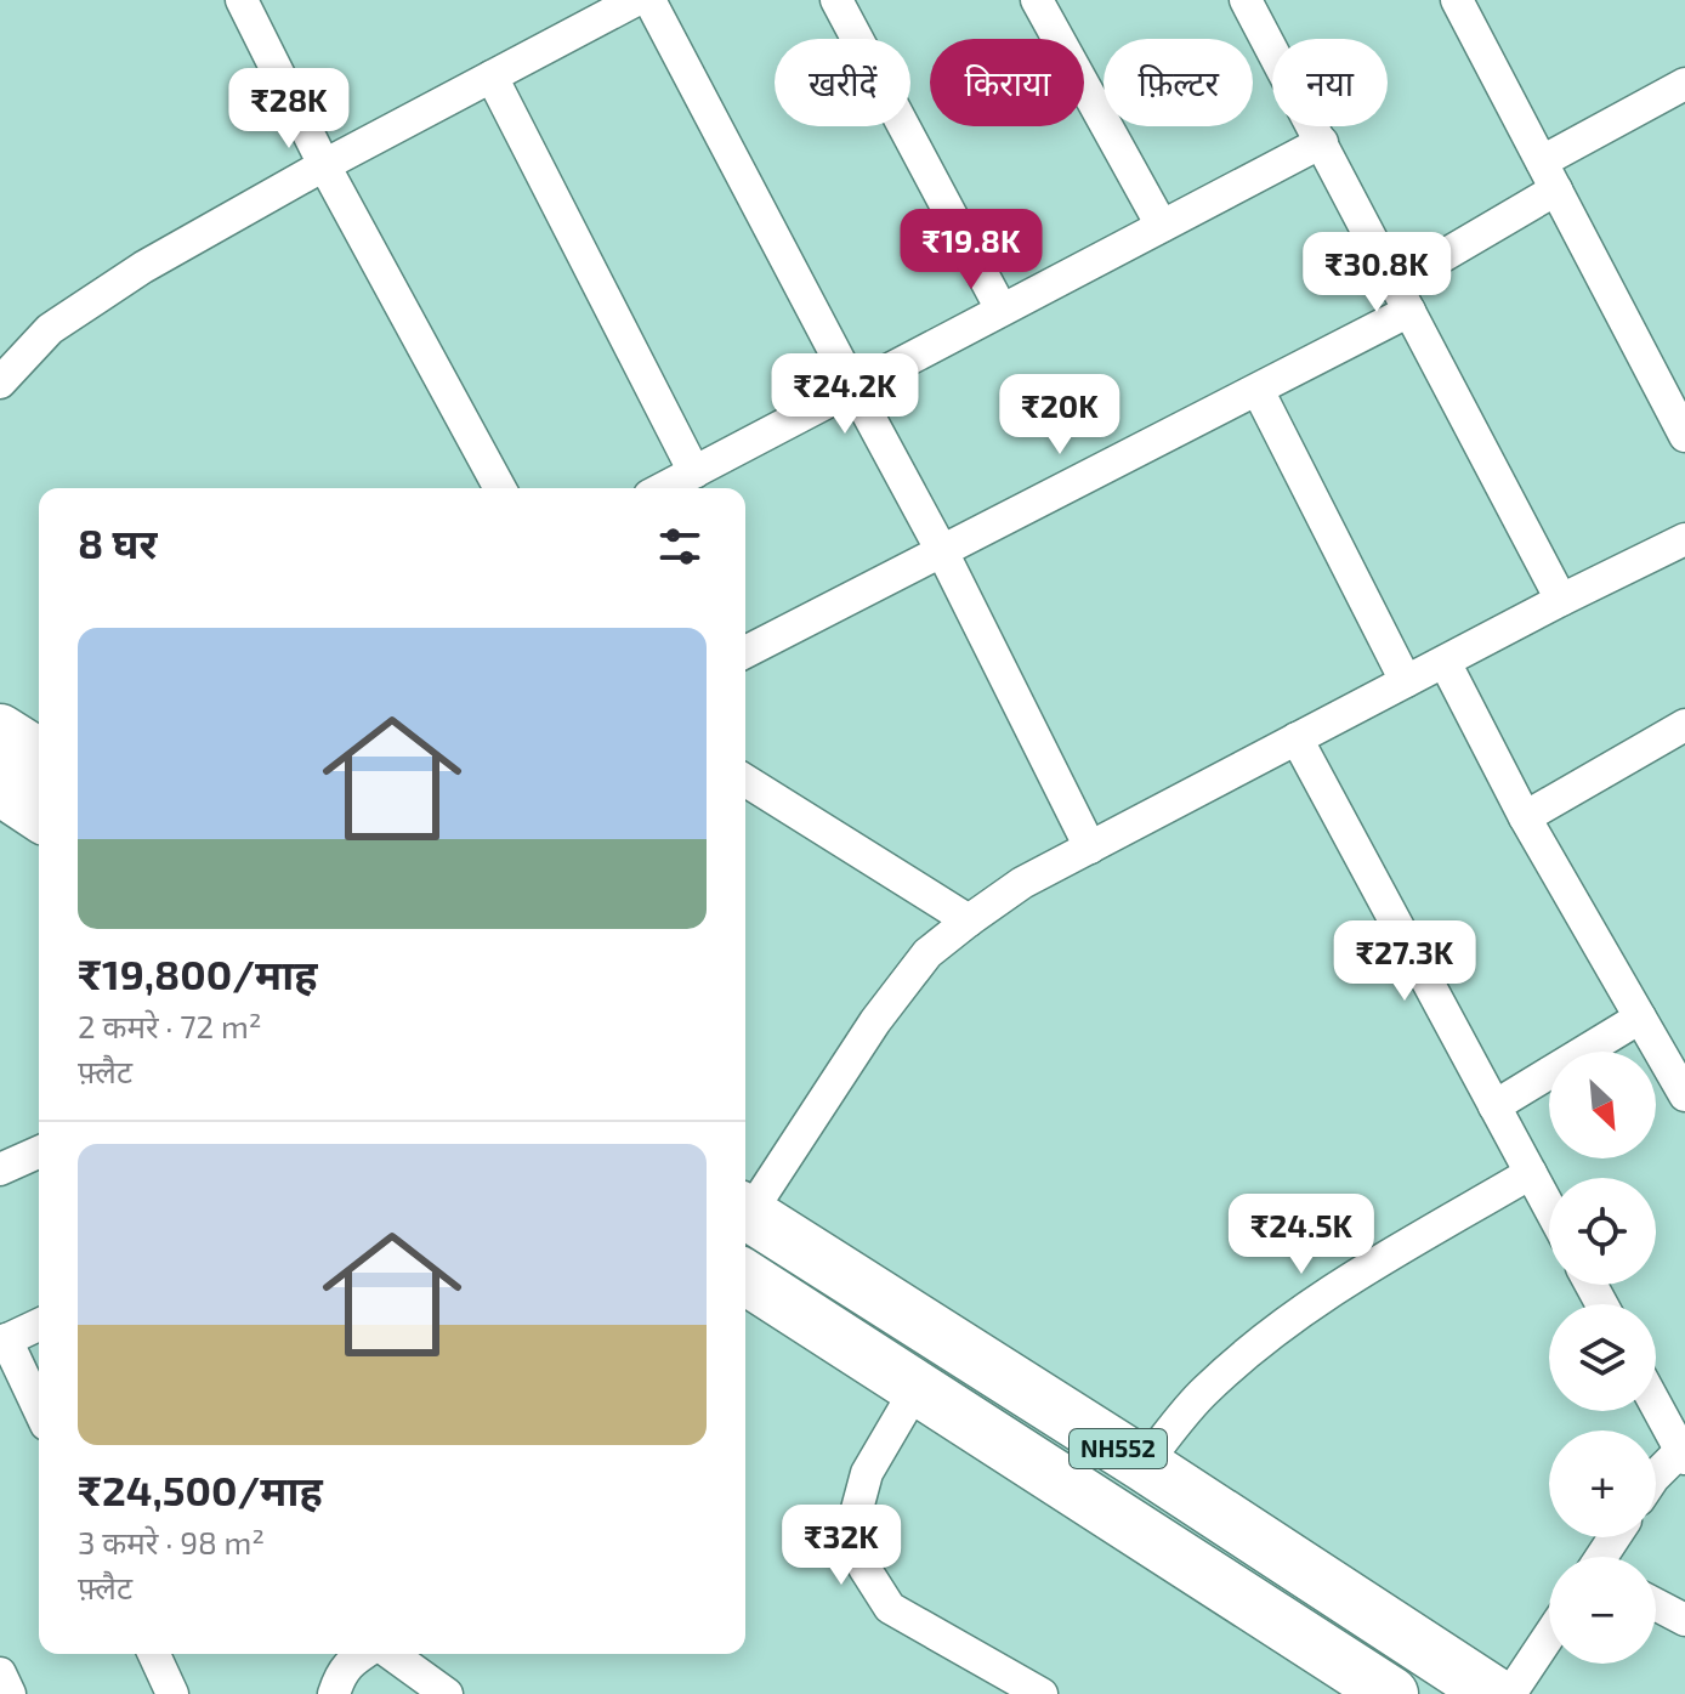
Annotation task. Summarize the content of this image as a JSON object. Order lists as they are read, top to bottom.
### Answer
{
  "streets": {
    "highway": ["NH552"]
  },
  "north": "bottom right",
  "page": {
    "chip": [
      "खरीदें",
      "किराया",
      "फ़िल्टर",
      "नया"
    ],
    "price": [
      "₹28K",
      "₹19.8K",
      "₹30.8K",
      "₹24.2K",
      "₹20K",
      "₹27.3K",
      "₹24.5K",
      "₹32K"
    ],
    "heading": "8 घर",
    "list": [
      {
        "name": "₹19,800/माह",
        "note": "2 कमरे · 72 m² · फ़्लैट"
      },
      {
        "name": "₹24,500/माह",
        "note": "3 कमरे · 98 m² · फ़्लैट"
      }
    ],
    "map_buttons": ["+", "−"]
  }
}
